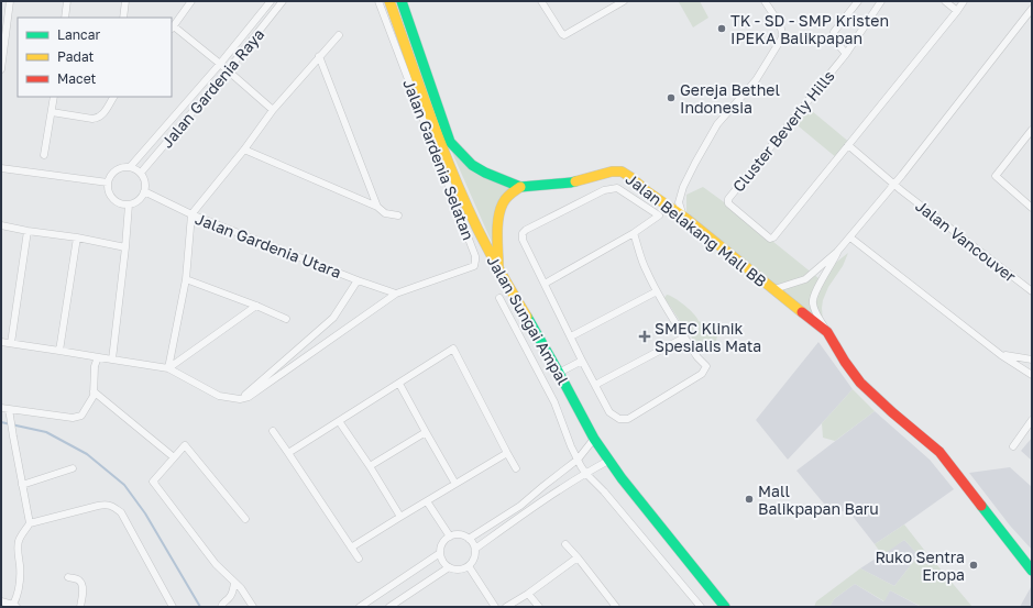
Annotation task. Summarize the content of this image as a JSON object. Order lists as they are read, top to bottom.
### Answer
{
  "streets": {
    "main road": ["Jalan Belakang Mall BB", "Jalan Sungai Ampal"],
    "street": [
      "Jalan Gardenia Raya",
      "Cluster Beverly Hills",
      "Jalan Gardenia Selatan",
      "Jalan Vancouver",
      "Jalan Gardenia Utara"
    ]
  },
  "crossings": [
    ["Jalan Gardenia Raya", "Jalan Gardenia Utara"],
    ["Jalan Gardenia Selatan", "Jalan Gardenia Utara"]
  ],
  "places": {
    "other": [
      "TK - SD - SMP Kristen IPEKA Balikpapan",
      "Gereja Bethel Indonesia",
      "Mall Balikpapan Baru",
      "Ruko Sentra Eropa"
    ],
    "health": ["SMEC Klinik Spesialis Mata"]
  },
  "legend": ["Lancar", "Padat", "Macet"]
}
